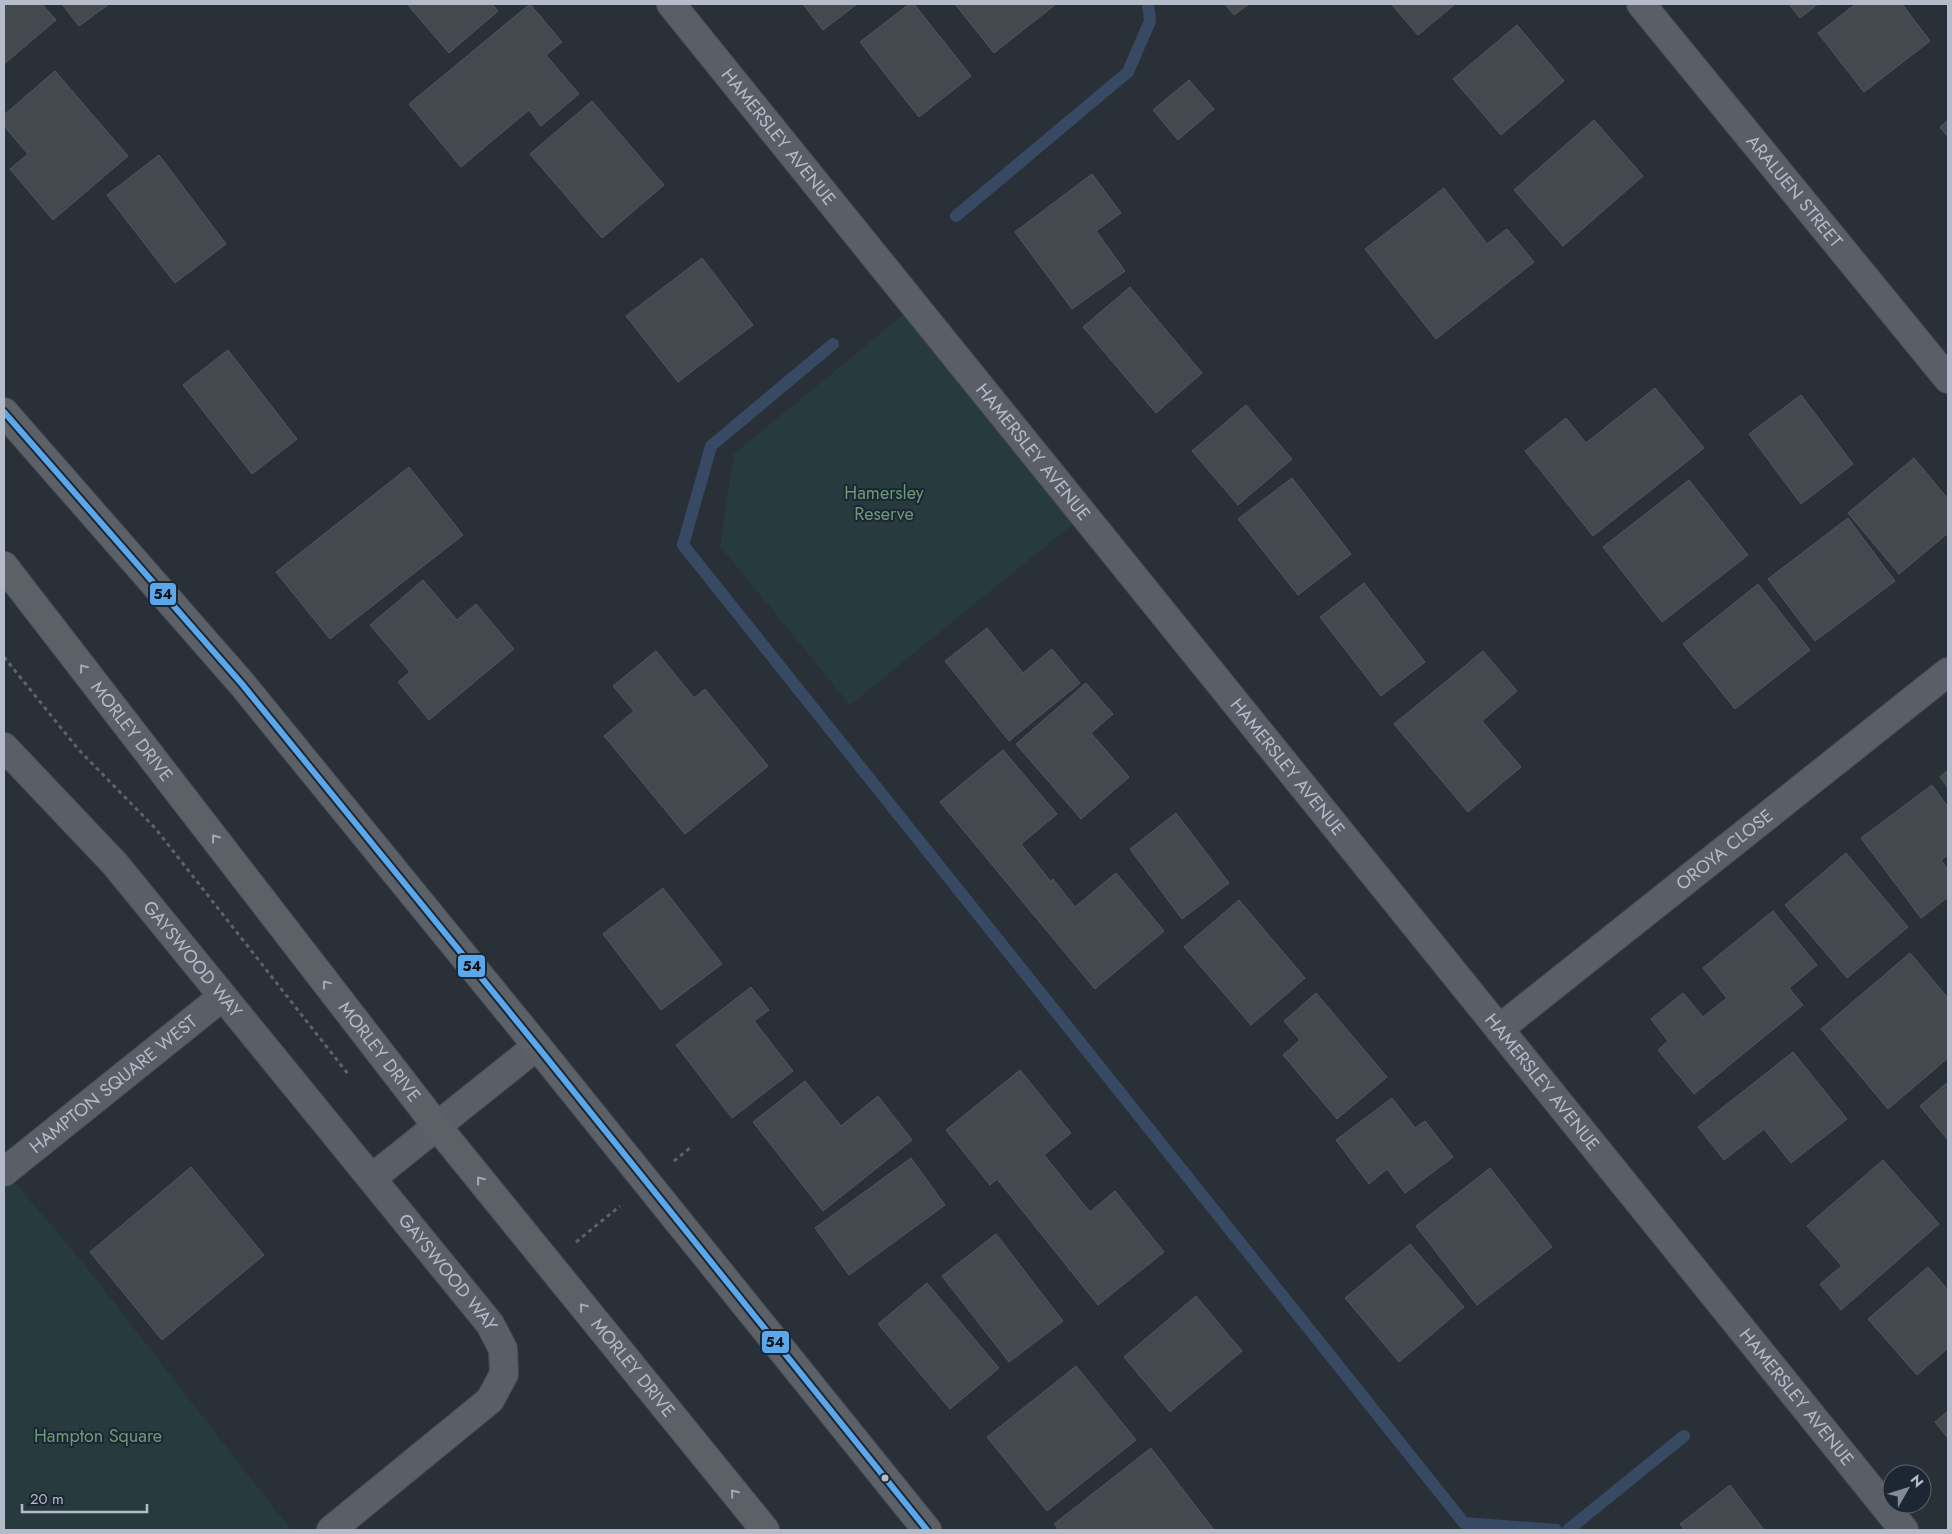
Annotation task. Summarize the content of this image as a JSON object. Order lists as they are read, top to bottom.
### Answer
{
  "streets": {
    "main road": ["MORLEY DRIVE"],
    "street": [
      "HAMERSLEY AVENUE",
      "ARALUEN STREET",
      "OROYA CLOSE",
      "GAYSWOOD WAY",
      "HAMPTON SQUARE WEST"
    ]
  },
  "crossings": [
    ["HAMERSLEY AVENUE", "OROYA CLOSE"],
    ["GAYSWOOD WAY", "HAMPTON SQUARE WEST"]
  ],
  "parks": ["Hamersley Reserve", "Hampton Square"],
  "lines": ["transit line 54"],
  "scale_bar": "20 m",
  "north": "top right"
}
